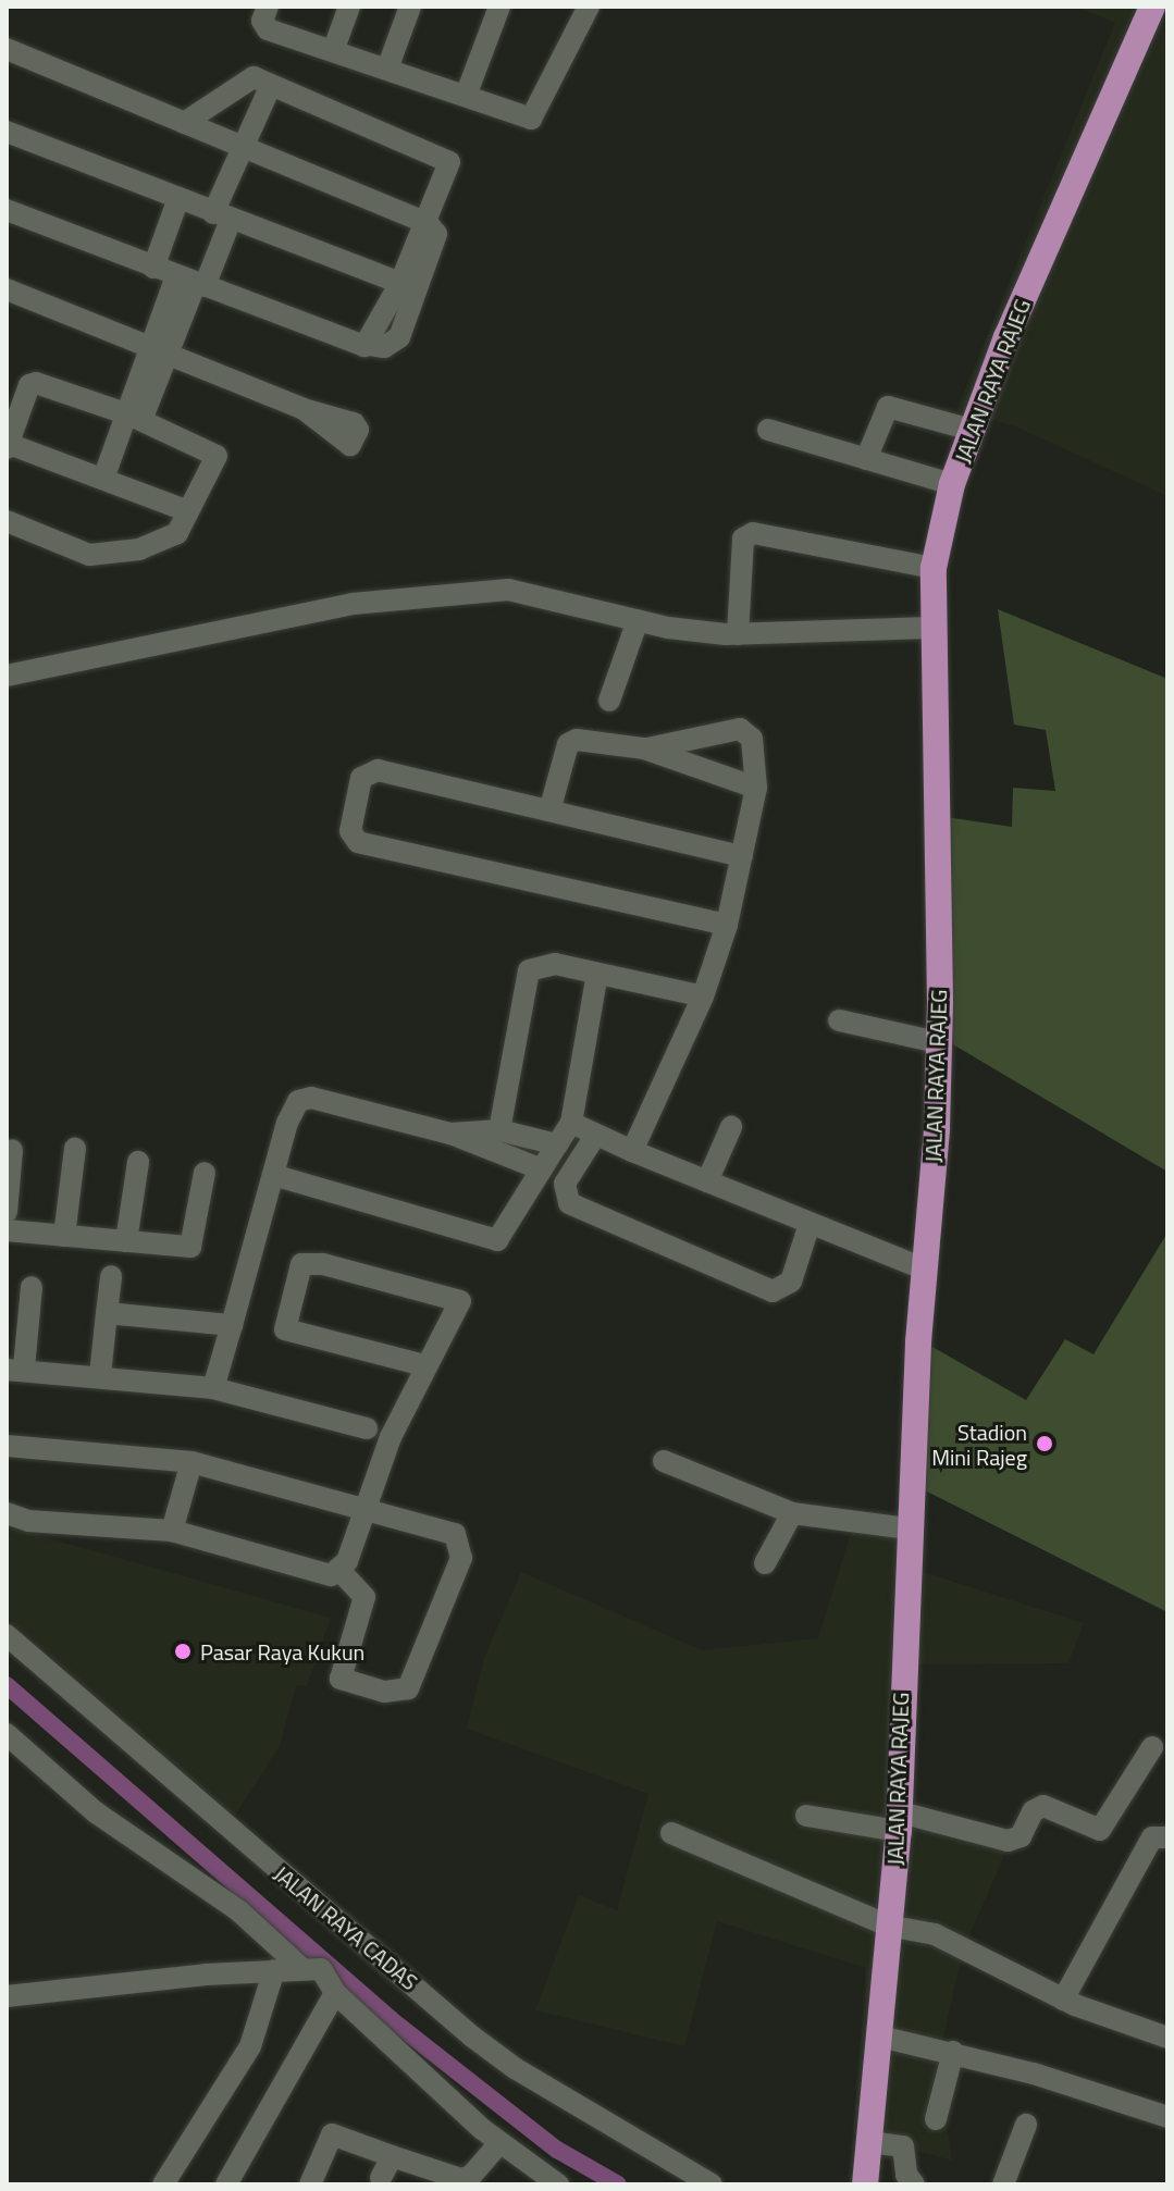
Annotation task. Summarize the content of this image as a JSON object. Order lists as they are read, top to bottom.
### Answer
{
  "streets": {
    "main road": ["JALAN RAYA RAJEG"],
    "street": ["JALAN RAYA CADAS"]
  },
  "places": ["Stadion Mini Rajeg", "Pasar Raya Kukun"]
}
